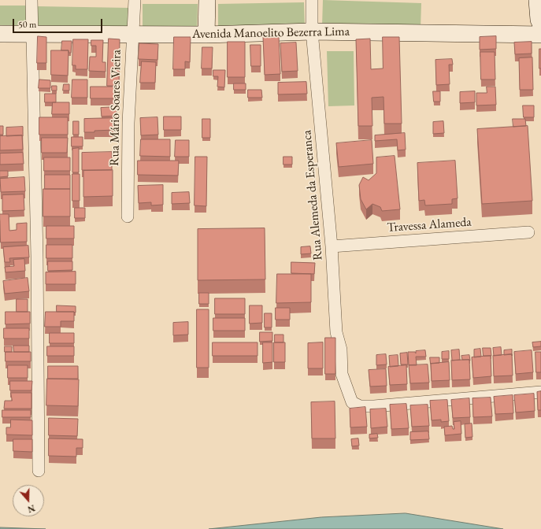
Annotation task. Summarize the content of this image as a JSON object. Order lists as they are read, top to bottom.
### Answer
{
  "streets": {
    "street": [
      "Avenida Manoelito Bezerra Lima",
      "Rua Mário Soares Vieira",
      "Rua Alemeda da Esperanca",
      "Travessa Alameda"
    ]
  },
  "crossings": [
    ["Avenida Manoelito Bezerra Lima", "Rua Mário Soares Vieira"],
    ["Avenida Manoelito Bezerra Lima", "Rua Alemeda da Esperanca"],
    ["Rua Alemeda da Esperanca", "Travessa Alameda"]
  ],
  "scale_bar": "50 m",
  "north": "bottom"
}
